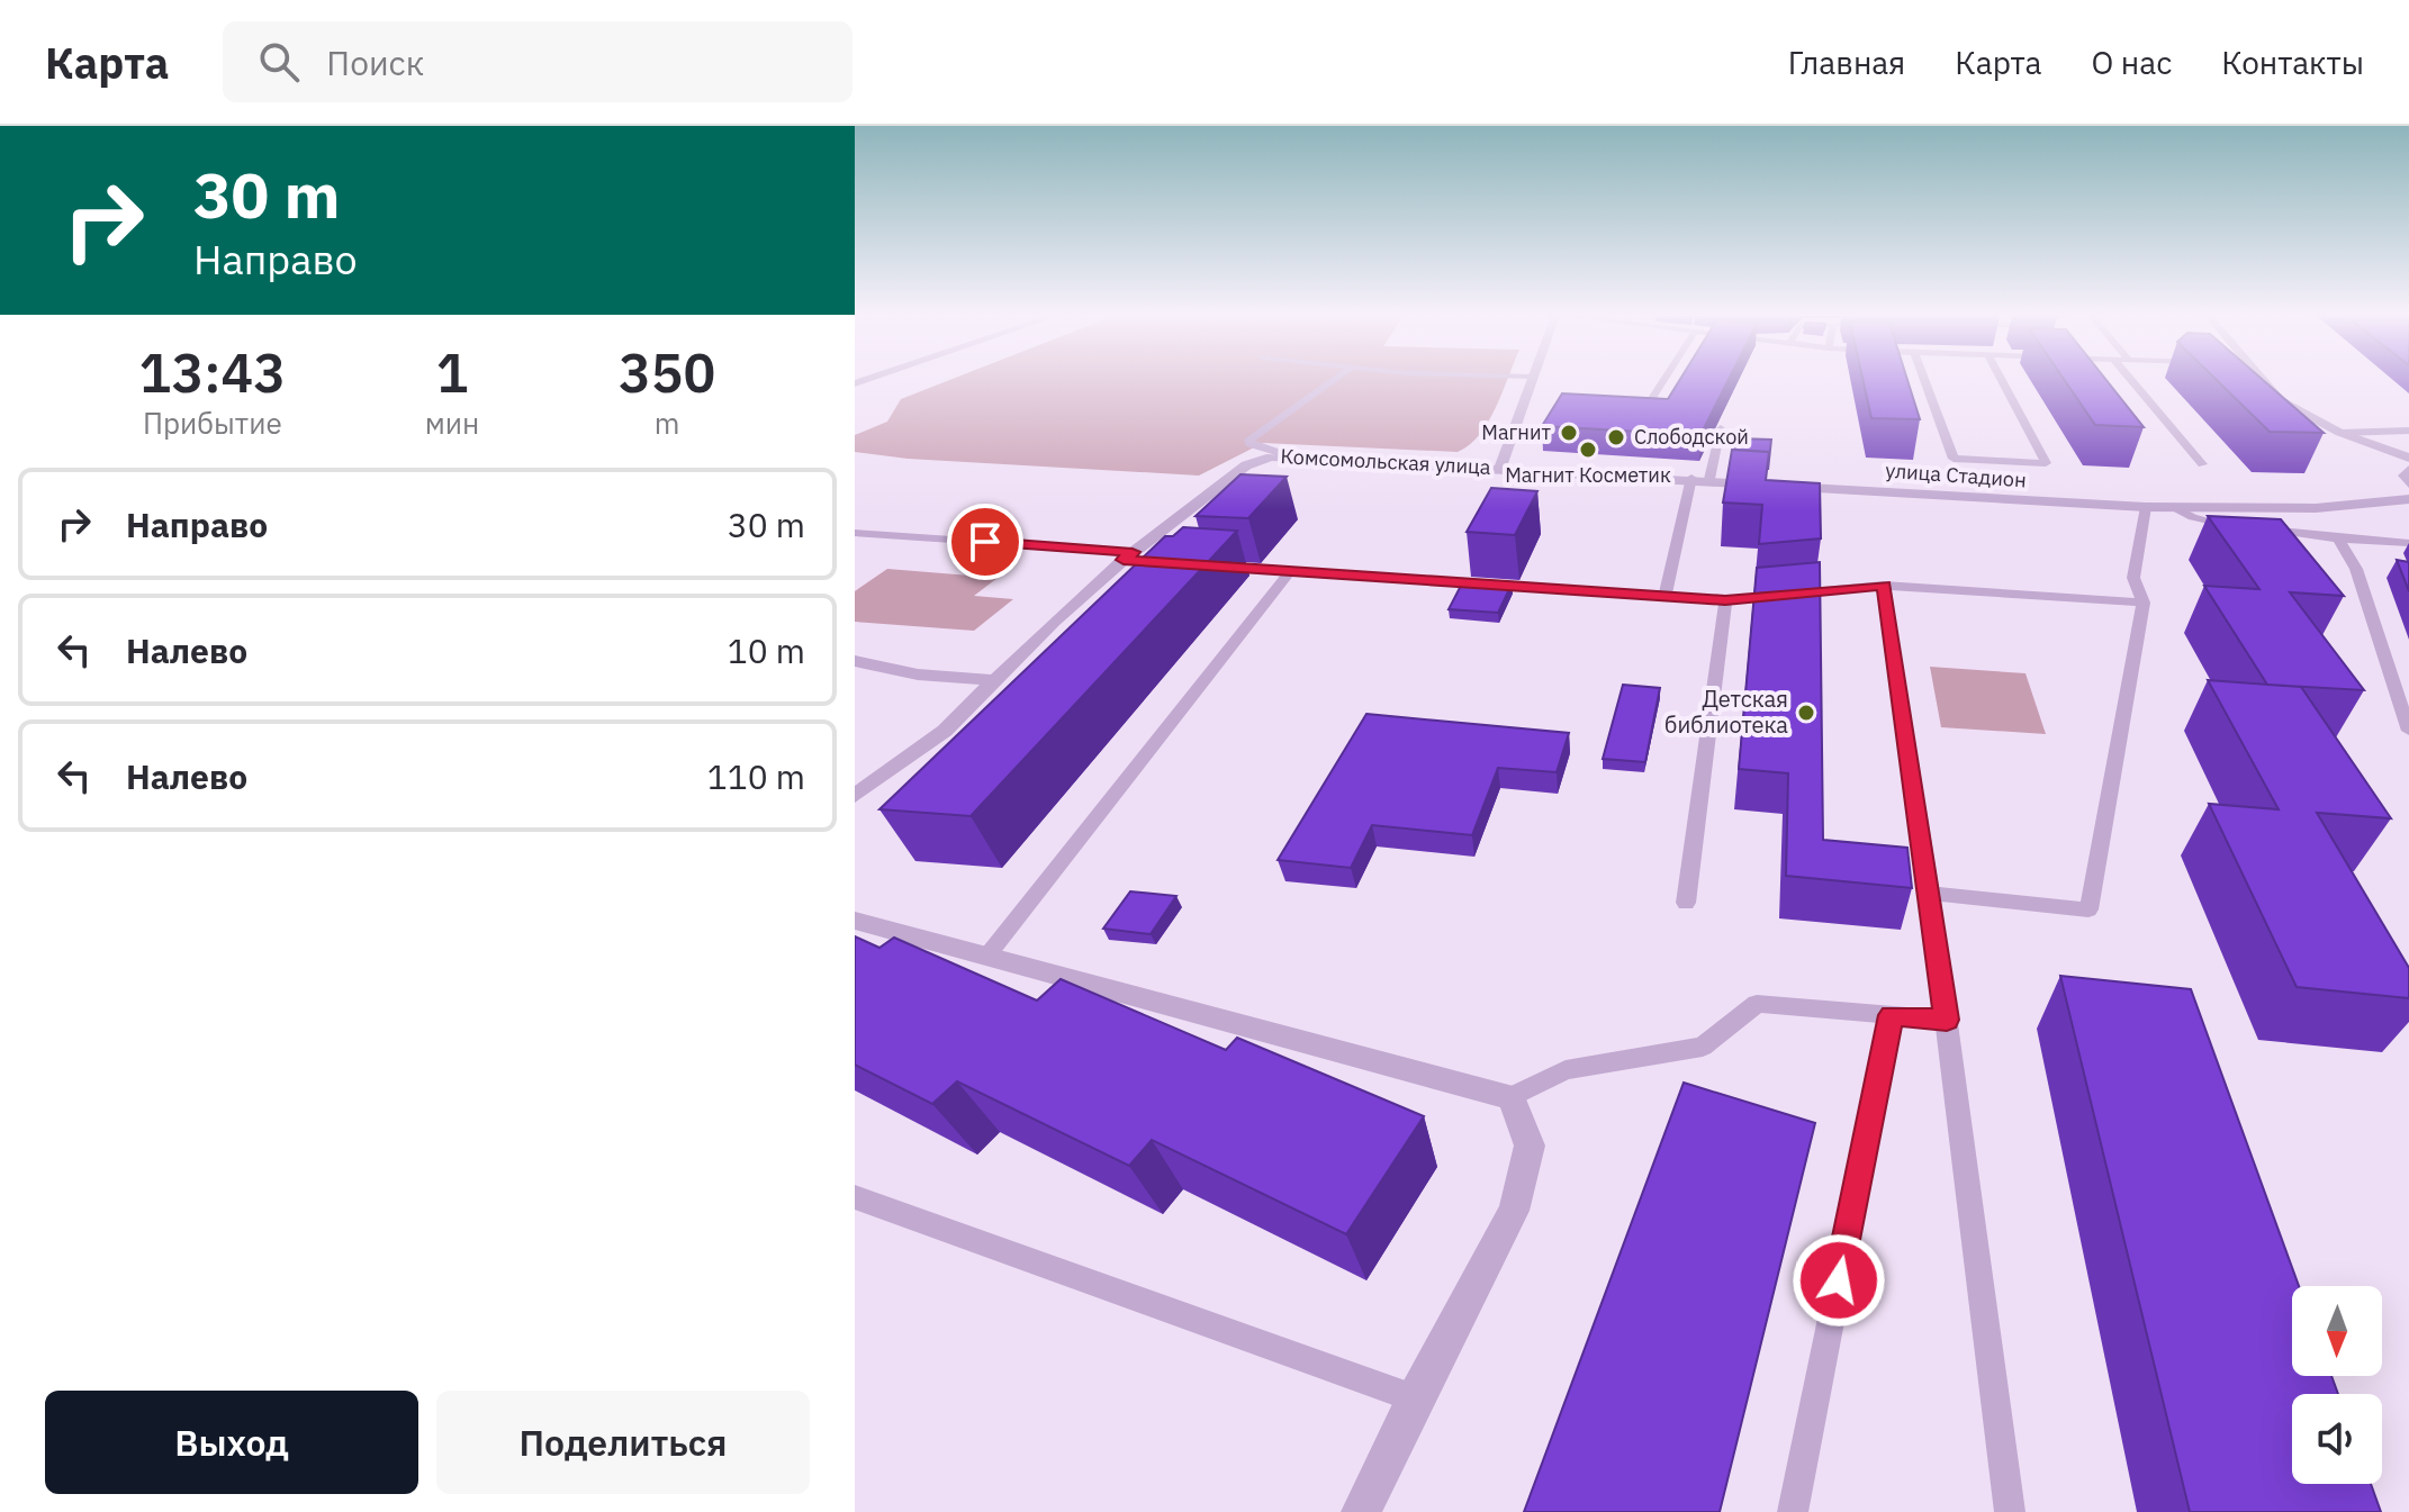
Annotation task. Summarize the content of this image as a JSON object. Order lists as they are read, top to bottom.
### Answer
{
  "streets": {
    "street": ["Комсомольская улица", "улица Стадион"]
  },
  "crossings": [
    ["Комсомольская улица", "улица Стадион"]
  ],
  "places": [
    "Магнит",
    "Слободской",
    "Магнит Косметик",
    "Детская библиотека"
  ],
  "north": "bottom",
  "page": {
    "header": "Карта",
    "search": "Поиск",
    "nav": [
      "Главная",
      "Карта",
      "О нас",
      "Контакты"
    ],
    "turn": ["30 m", "Направо"],
    "eta": [
      "13:43",
      "Прибытие",
      "1",
      "мин",
      "350",
      "m"
    ],
    "list": [
      {
        "name": "Направо",
        "value": "30 m"
      },
      {
        "name": "Налево",
        "value": "10 m"
      },
      {
        "name": "Налево",
        "value": "110 m"
      }
    ],
    "buttons": ["Выход", "Поделиться"]
  }
}
